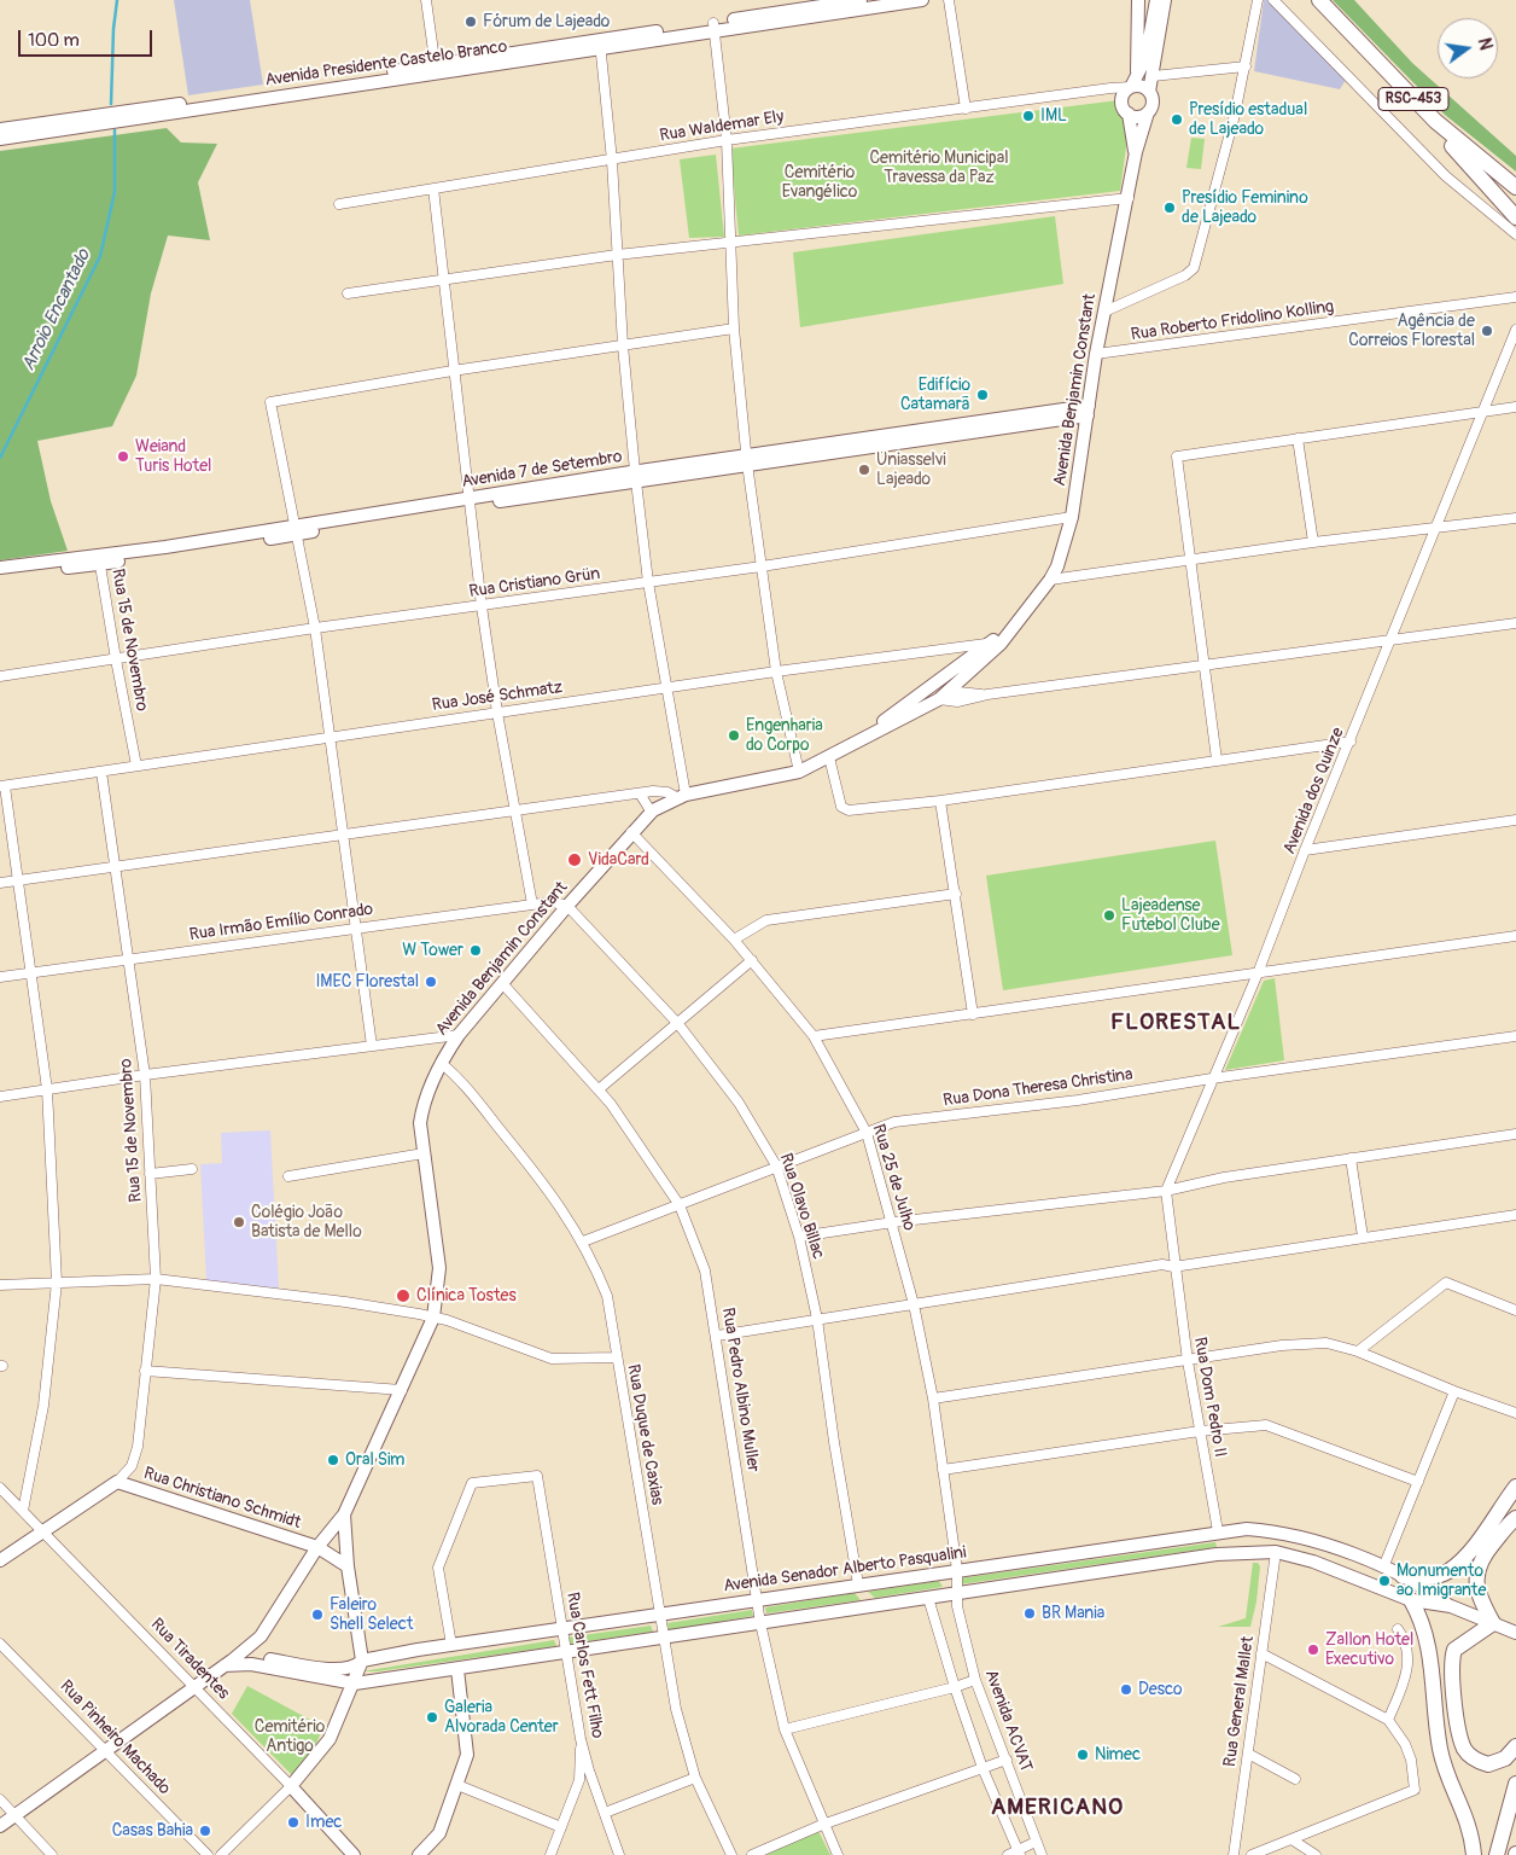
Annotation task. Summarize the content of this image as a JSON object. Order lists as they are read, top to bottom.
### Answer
{
  "streets": {
    "highway": ["RSC-453"],
    "main road": [
      "Avenida Presidente Castelo Branco",
      "Avenida Benjamin Constant",
      "Avenida 7 de Setembro",
      "Rua Christiano Schmidt",
      "Avenida Senador Alberto Pasqualini",
      "Rua Tiradentes"
    ],
    "street": [
      "Rua Waldemar Ely",
      "Rua Roberto Fridolino Kolling",
      "Rua Cristiano Grün",
      "Rua 15 de Novembro",
      "Rua José Schmatz",
      "Avenida dos Quinze",
      "Rua Irmão Emílio Conrado",
      "Rua Dona Theresa Christina",
      "Rua 25 de Julho",
      "Rua Olavo Billac",
      "Rua Pedro Albino Muller",
      "Rua Dom Pedro II",
      "Rua Duque de Caxias",
      "Rua Carlos Fett Filho",
      "Rua General Mallet",
      "Avenida ACVAT",
      "Rua Pinheiro Machado"
    ]
  },
  "crossings": [
    ["Rua Waldemar Ely", "Avenida Benjamin Constant"],
    ["Rua Roberto Fridolino Kolling", "Avenida Benjamin Constant"],
    ["Avenida Benjamin Constant", "Avenida 7 de Setembro"],
    ["Avenida Benjamin Constant", "Rua Cristiano Grün"],
    ["Avenida Benjamin Constant", "Rua José Schmatz"],
    ["Avenida Benjamin Constant", "Rua Irmão Emílio Conrado"],
    ["Avenida Benjamin Constant", "Rua 25 de Julho"],
    ["Avenida Benjamin Constant", "Rua Olavo Billac"],
    ["Avenida Benjamin Constant", "Rua Pedro Albino Muller"],
    ["Avenida Benjamin Constant", "Rua Duque de Caxias"],
    ["Avenida Benjamin Constant", "Rua Christiano Schmidt"],
    ["Avenida Benjamin Constant", "Avenida Senador Alberto Pasqualini"],
    ["Avenida Benjamin Constant", "Rua Tiradentes"],
    ["Avenida Benjamin Constant", "Rua Pinheiro Machado"],
    ["Avenida 7 de Setembro", "Rua 15 de Novembro"],
    ["Rua Cristiano Grün", "Rua 15 de Novembro"],
    ["Rua 15 de Novembro", "Rua José Schmatz"],
    ["Rua 15 de Novembro", "Rua Irmão Emílio Conrado"],
    ["Rua 15 de Novembro", "Rua Christiano Schmidt"],
    ["Avenida dos Quinze", "Rua Dona Theresa Christina"],
    ["Avenida dos Quinze", "Rua Dom Pedro II"],
    ["Rua Irmão Emílio Conrado", "Rua Olavo Billac"],
    ["Rua Dona Theresa Christina", "Rua 25 de Julho"],
    ["Rua Dona Theresa Christina", "Rua Olavo Billac"],
    ["Rua Dona Theresa Christina", "Rua Pedro Albino Muller"],
    ["Rua Dona Theresa Christina", "Rua Duque de Caxias"],
    ["Rua 25 de Julho", "Avenida Senador Alberto Pasqualini"],
    ["Rua 25 de Julho", "Avenida ACVAT"],
    ["Rua Olavo Billac", "Avenida Senador Alberto Pasqualini"],
    ["Rua Pedro Albino Muller", "Avenida Senador Alberto Pasqualini"],
    ["Rua Dom Pedro II", "Avenida Senador Alberto Pasqualini"],
    ["Rua Duque de Caxias", "Avenida Senador Alberto Pasqualini"],
    ["Avenida Senador Alberto Pasqualini", "Rua Carlos Fett Filho"],
    ["Avenida Senador Alberto Pasqualini", "Rua General Mallet"],
    ["Avenida Senador Alberto Pasqualini", "Avenida ACVAT"]
  ],
  "districts": ["FLORESTAL", "AMERICANO"],
  "water": ["Arroio Encantado"],
  "parks": ["Cemitério Municipal Travessa da Paz", "Cemitério Evangélico", "Cemitério Antigo"],
  "places": [
    "Fórum de Lajeado",
    "IML",
    "Presídio estadual de Lajeado",
    "Presídio Feminino de Lajeado",
    "Agência de Correios Florestal",
    "Edifício Catamarã",
    "Weiand Turis Hotel",
    "Uniasselvi Lajeado",
    "Engenharia do Corpo",
    "VidaCard",
    "Lajeadense Futebol Clube",
    "W Tower",
    "IMEC Florestal",
    "Colégio João Batista de Mello",
    "Clínica Tostes",
    "Oral Sim",
    "Monumento ao Imigrante",
    "BR Mania",
    "Faleiro Shell Select",
    "Zallon Hotel Executivo",
    "Desco",
    "Galeria Alvorada Center",
    "Nimec",
    "Imec",
    "Casas Bahia"
  ],
  "scale_bar": "100 m",
  "north": "right"
}
